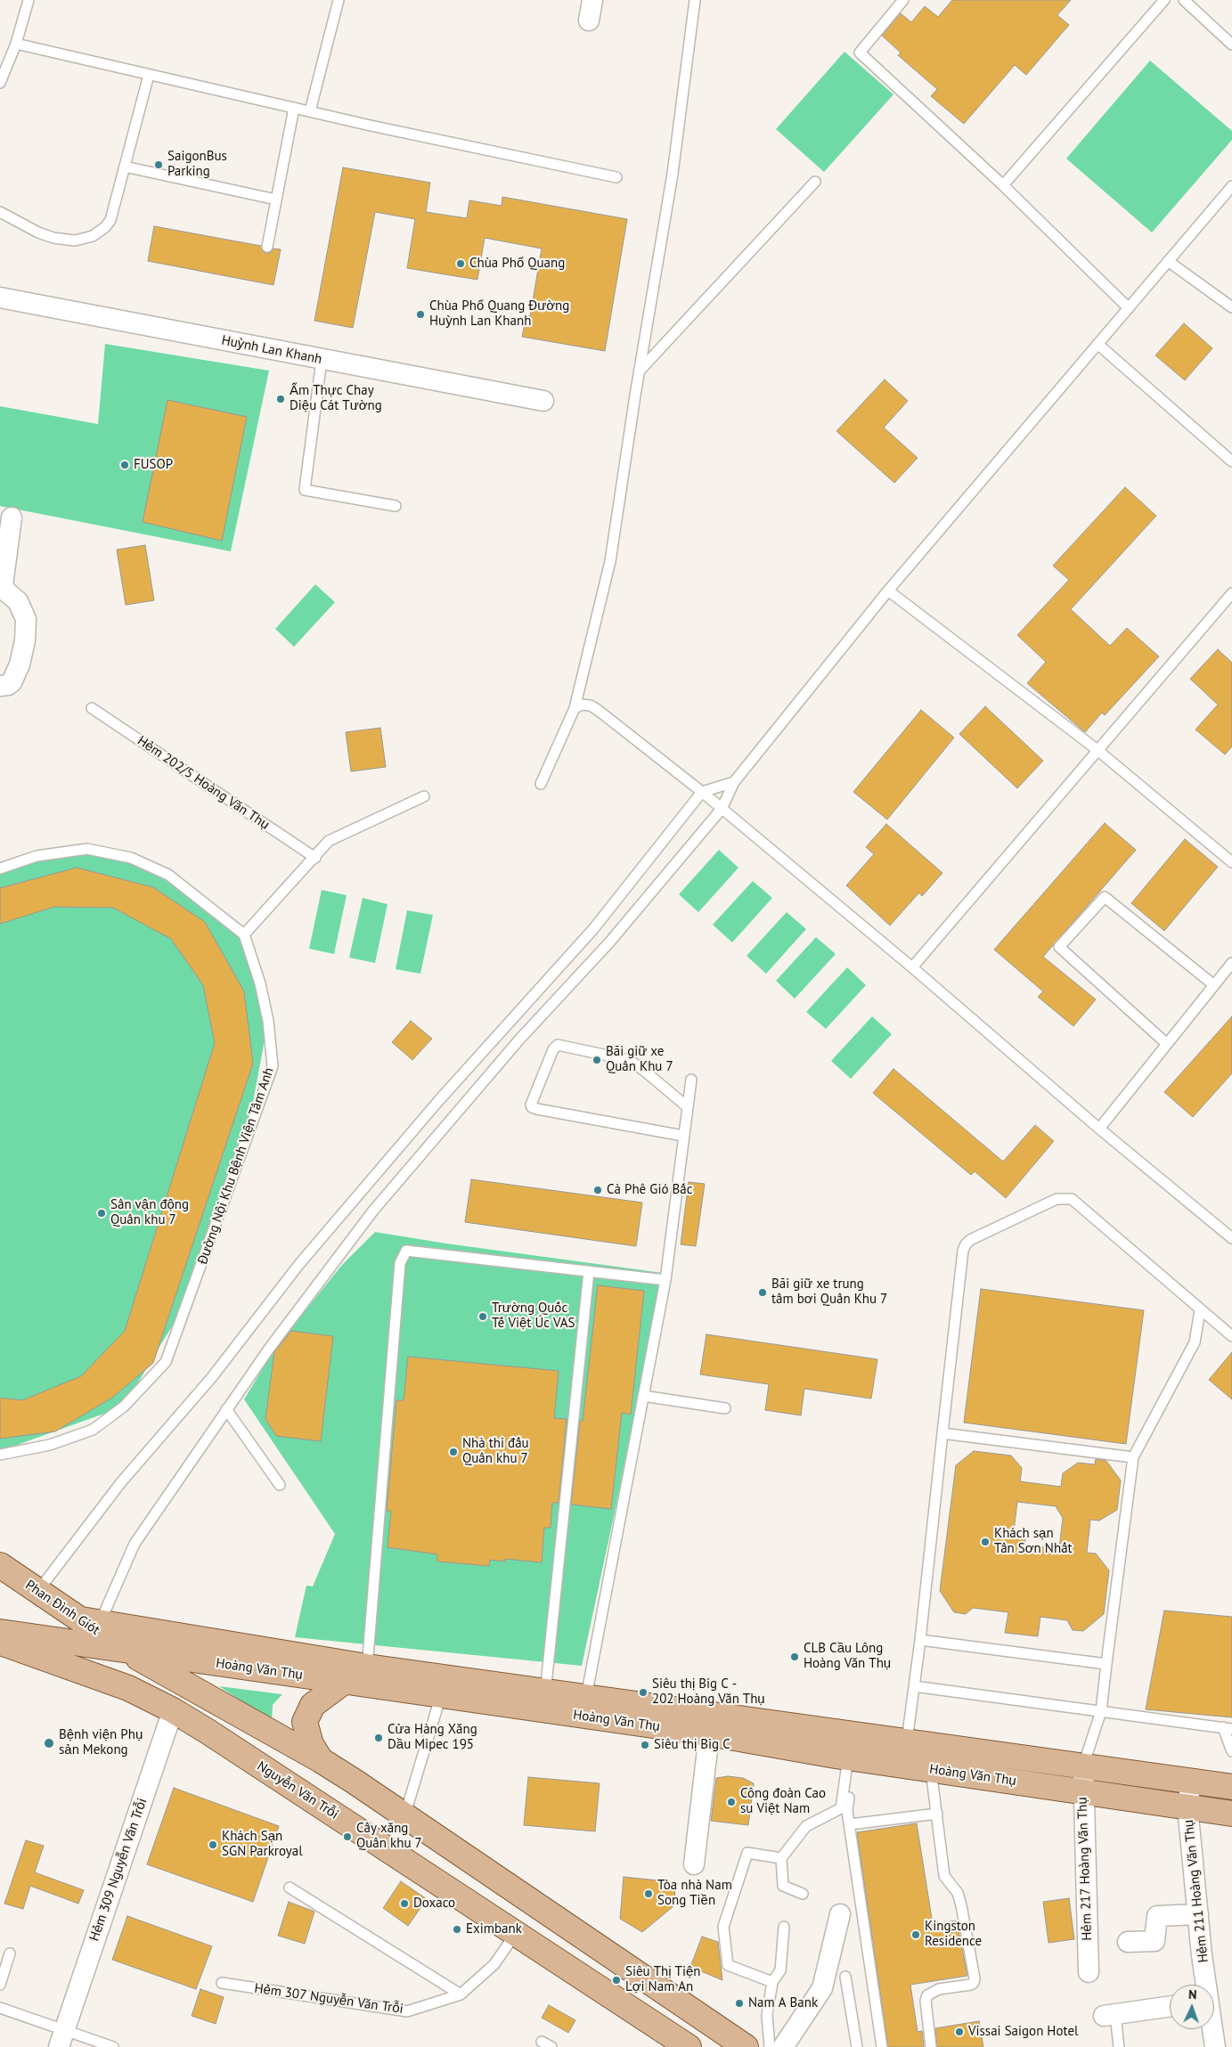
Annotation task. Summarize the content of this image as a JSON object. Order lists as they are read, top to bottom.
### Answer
{
  "streets": {
    "main road": ["Phan Đình Giót", "Hoàng Văn Thụ", "Nguyễn Văn Trỗi"],
    "street": [
      "Huỳnh Lan Khanh",
      "Hẻm 217 Hoàng Văn Thụ",
      "Hẻm 309 Nguyễn Văn Trỗi",
      "Hẻm 211 Hoàng Văn Thụ"
    ],
    "lane": ["Hẻm 202/5 Hoàng Văn Thụ", "Đường Nội Khu Bệnh Viện Tâm Anh", "Hẻm 307 Nguyễn Văn Trỗi"]
  },
  "crossings": [
    ["Phan Đình Giót", "Hoàng Văn Thụ"],
    ["Hoàng Văn Thụ", "Hẻm 217 Hoàng Văn Thụ"],
    ["Hoàng Văn Thụ", "Hẻm 211 Hoàng Văn Thụ"],
    ["Nguyễn Văn Trỗi", "Hẻm 309 Nguyễn Văn Trỗi"],
    ["Nguyễn Văn Trỗi", "Hẻm 307 Nguyễn Văn Trỗi"]
  ],
  "places": [
    "SaigonBus Parking",
    "Chùa Phổ Quang",
    "Chùa Phổ Quang Đường Huỳnh Lan Khanh",
    "Ẩm Thực Chay Diệu Cát Tường",
    "FUSOP",
    "Bãi giữ xe Quân Khu 7",
    "Cà Phê Gió Bấc",
    "Sân vận động Quân khu 7",
    "Bãi giữ xe trung tâm bơi Quân Khu 7",
    "Trường Quốc Tế Việt Úc VAS",
    "Nhà thi đấu Quân khu 7",
    "Khách sạn Tân Sơn Nhất",
    "CLB Cầu Lông Hoàng Văn Thụ",
    "Siêu thị Big C - 202 Hoàng Văn Thụ",
    "Cửa Hàng Xăng Dầu Mipec 195",
    "Bệnh viện Phụ sản Mekong",
    "Siêu thị Big C",
    "Công đoàn Cao su Việt Nam",
    "Cây xăng Quân khu 7",
    "Khách Sạn SGN Parkroyal",
    "Tòa nhà Nam Song Tiền",
    "Doxaco",
    "Eximbank",
    "Kingston Residence",
    "Siêu Thị Tiện Lợi Nam An",
    "Nam A Bank",
    "Vissai Saigon Hotel"
  ],
  "north": "top"
}
